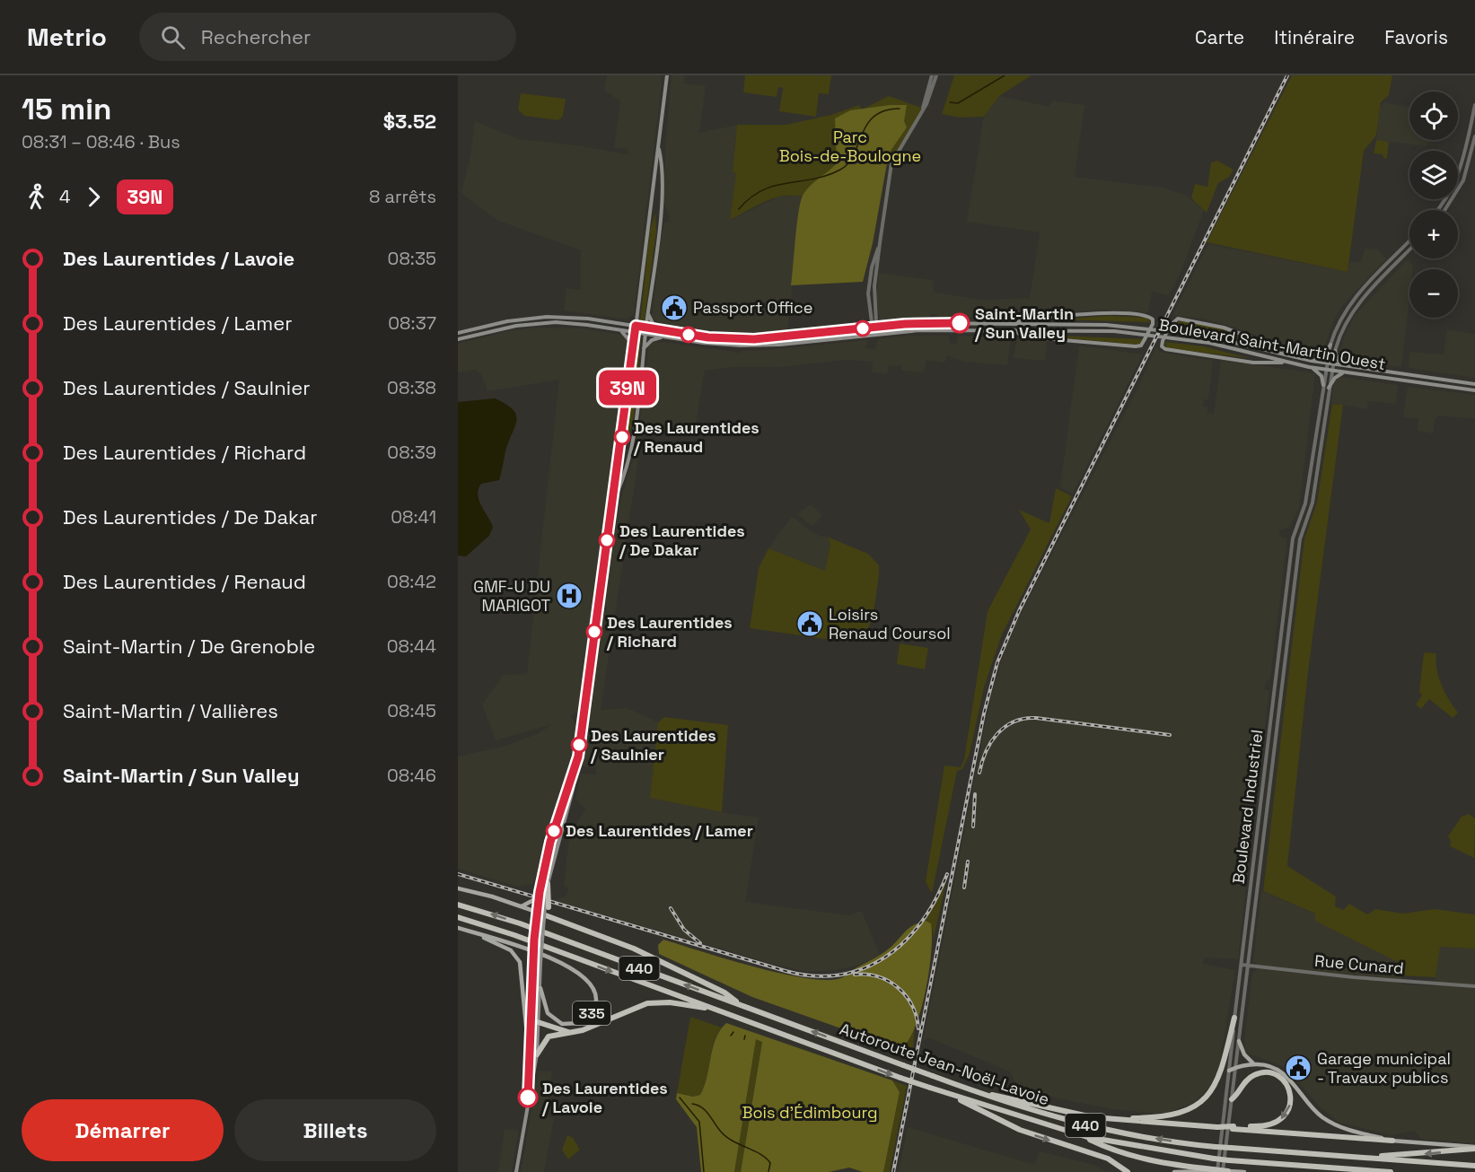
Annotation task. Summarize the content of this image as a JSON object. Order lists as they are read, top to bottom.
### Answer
{
  "streets": {
    "highway": ["440", "Autoroute Jean-Noël-Lavoie"],
    "main road": ["Boulevard Saint-Martin Ouest", "335"],
    "street": ["Boulevard Industriel", "Rue Cunard"]
  },
  "crossings": [
    ["Boulevard Saint-Martin Ouest", "Boulevard Industriel"],
    ["Boulevard Industriel", "Rue Cunard"]
  ],
  "parks": ["Parc Bois-de-Boulogne", "Bois d'Édimbourg"],
  "places": {
    "public building": ["Passport Office", "Loisirs Renaud Coursol", "Garage municipal - Travaux publics"],
    "other": [
      "Saint-Martin / Sun Valley",
      "Des Laurentides / Renaud",
      "Des Laurentides / De Dakar",
      "Des Laurentides / Richard",
      "Des Laurentides / Saulnier",
      "Des Laurentides / Lamer",
      "Des Laurentides / Lavoie"
    ],
    "hospital": ["GMF-U DU MARIGOT"]
  },
  "lines": ["bus line 39N"],
  "page": {
    "header": "Metrio",
    "search": "Rechercher",
    "nav": ["Carte", "Itinéraire", "Favoris"],
    "heading": ["15 min", "08:31 – 08:46 · Bus", "$3.52"],
    "on_map": "39N",
    "map_buttons": ["+", "−"],
    "legs": ["4", "39N", "8 arrêts"],
    "list": [
      {
        "name": "Des Laurentides / Lavoie",
        "value": "08:35"
      },
      {
        "name": "Des Laurentides / Lamer",
        "value": "08:37"
      },
      {
        "name": "Des Laurentides / Saulnier",
        "value": "08:38"
      },
      {
        "name": "Des Laurentides / Richard",
        "value": "08:39"
      },
      {
        "name": "Des Laurentides / De Dakar",
        "value": "08:41"
      },
      {
        "name": "Des Laurentides / Renaud",
        "value": "08:42"
      },
      {
        "name": "Saint-Martin / De Grenoble",
        "value": "08:44"
      },
      {
        "name": "Saint-Martin / Vallières",
        "value": "08:45"
      },
      {
        "name": "Saint-Martin / Sun Valley",
        "value": "08:46"
      }
    ],
    "buttons": ["Démarrer", "Billets"]
  }
}
